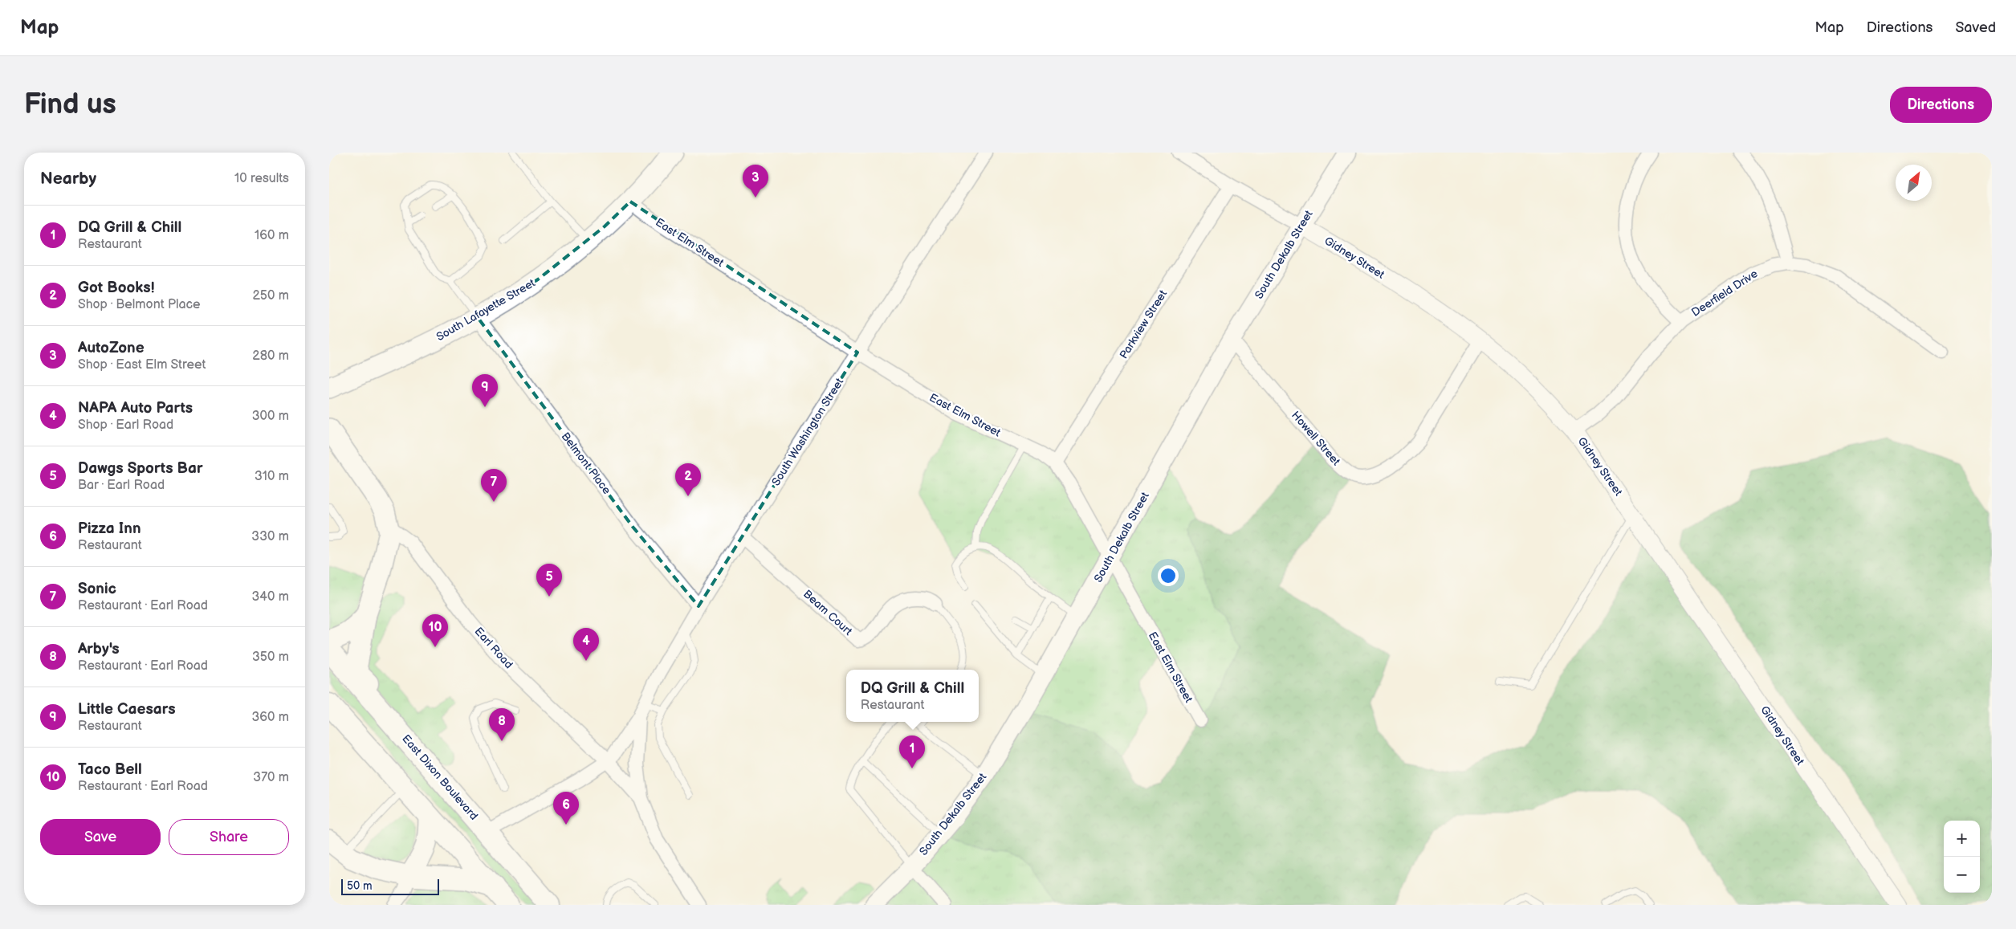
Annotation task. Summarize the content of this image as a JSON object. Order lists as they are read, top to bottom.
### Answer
{
  "streets": {
    "highway": ["East Dixon Boulevard"],
    "main road": ["South Dekalb Street", "South Lafayette Street"],
    "street": [
      "East Elm Street",
      "Gidney Street",
      "Deerfield Drive",
      "Parkview Street",
      "South Washington Street",
      "Howell Street",
      "Belmont Place",
      "Beam Court",
      "Earl Road"
    ]
  },
  "crossings": [
    ["East Elm Street", "South Dekalb Street"],
    ["East Elm Street", "South Lafayette Street"],
    ["East Elm Street", "Parkview Street"],
    ["East Elm Street", "South Washington Street"],
    ["South Dekalb Street", "Gidney Street"],
    ["South Dekalb Street", "Howell Street"],
    ["Gidney Street", "Deerfield Drive"],
    ["Gidney Street", "Parkview Street"],
    ["Gidney Street", "Howell Street"],
    ["South Lafayette Street", "Belmont Place"],
    ["South Washington Street", "Belmont Place"],
    ["South Washington Street", "Beam Court"],
    ["South Washington Street", "Earl Road"],
    ["South Washington Street", "East Dixon Boulevard"]
  ],
  "scale_bar": "50 m",
  "north": "top right",
  "page": {
    "header": "Map",
    "nav": ["Map", "Directions", "Saved"],
    "buttons": [
      "Directions",
      ["Save", "Share"]
    ],
    "title": "Find us",
    "heading": ["Nearby", "10 results"],
    "pins": [
      "3",
      "9",
      "2",
      "7",
      "5",
      "10",
      "4",
      "8",
      "1",
      "6"
    ],
    "list": [
      {
        "mark": "1",
        "name": "DQ Grill & Chill",
        "note": "Restaurant",
        "value": "160 m"
      },
      {
        "mark": "2",
        "name": "Got Books!",
        "note": "Shop · Belmont Place",
        "value": "250 m"
      },
      {
        "mark": "3",
        "name": "AutoZone",
        "note": "Shop · East Elm Street",
        "value": "280 m"
      },
      {
        "mark": "4",
        "name": "NAPA Auto Parts",
        "note": "Shop · Earl Road",
        "value": "300 m"
      },
      {
        "mark": "5",
        "name": "Dawgs Sports Bar",
        "note": "Bar · Earl Road",
        "value": "310 m"
      },
      {
        "mark": "6",
        "name": "Pizza Inn",
        "note": "Restaurant",
        "value": "330 m"
      },
      {
        "mark": "7",
        "name": "Sonic",
        "note": "Restaurant · Earl Road",
        "value": "340 m"
      },
      {
        "mark": "8",
        "name": "Arby's",
        "note": "Restaurant · Earl Road",
        "value": "350 m"
      },
      {
        "mark": "9",
        "name": "Little Caesars",
        "note": "Restaurant",
        "value": "360 m"
      },
      {
        "mark": "10",
        "name": "Taco Bell",
        "note": "Restaurant · Earl Road",
        "value": "370 m"
      }
    ],
    "popup": ["DQ Grill & Chill", "Restaurant"],
    "map_buttons": ["+", "−"],
    "scale": "50 m"
  }
}
